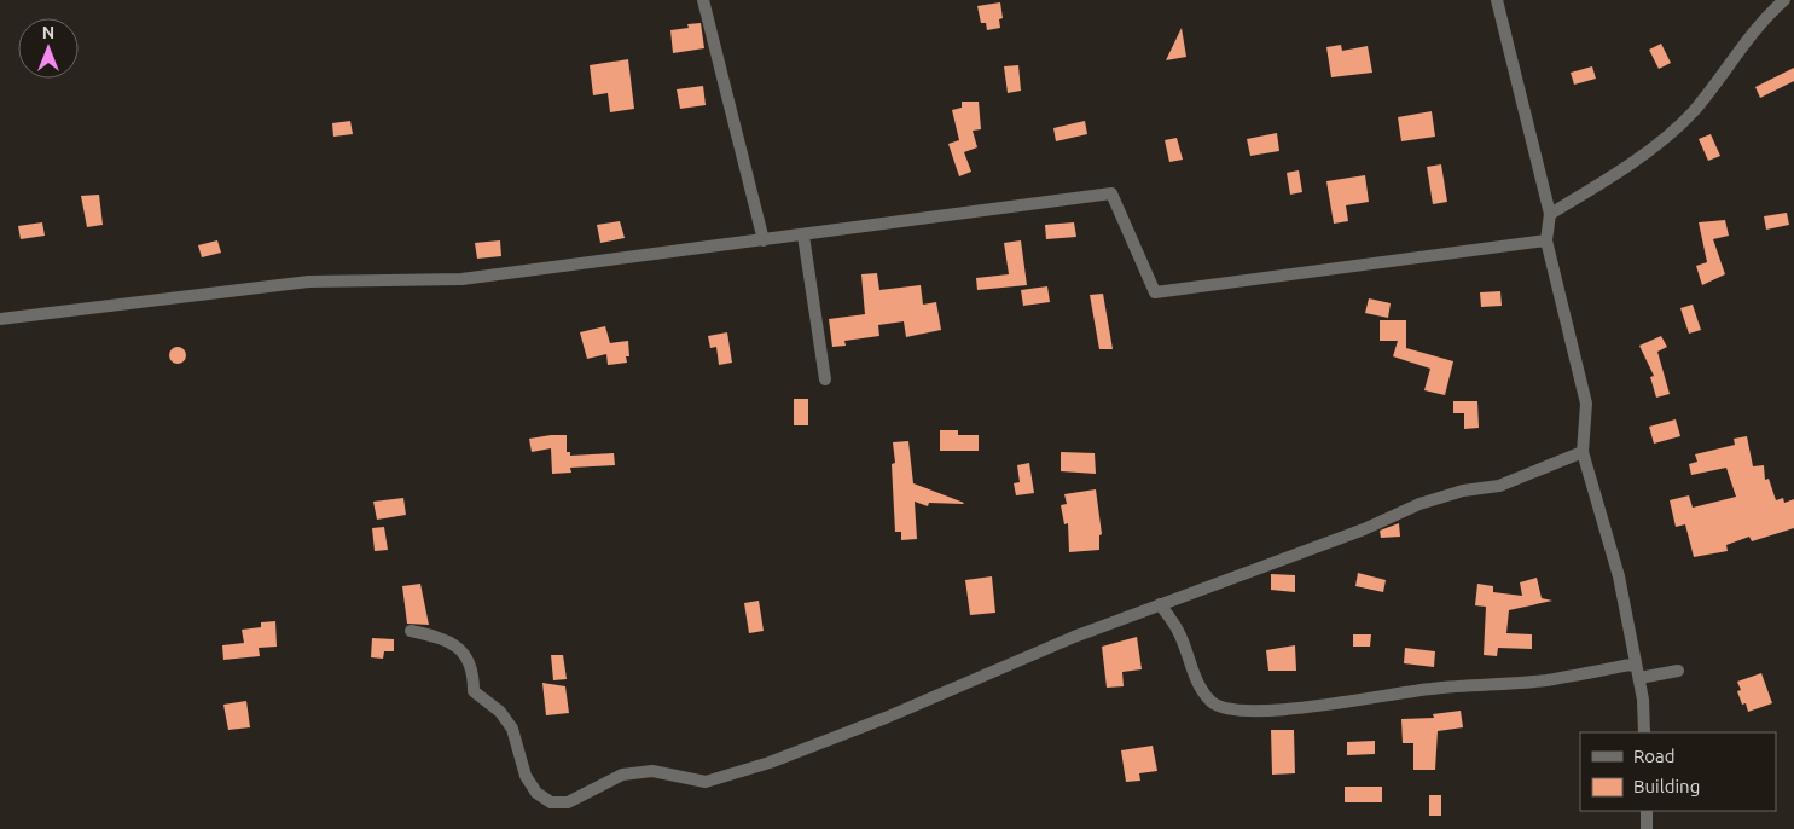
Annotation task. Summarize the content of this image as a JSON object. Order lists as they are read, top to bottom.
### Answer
{
  "legend": ["Road", "Building"],
  "north": "top"
}
